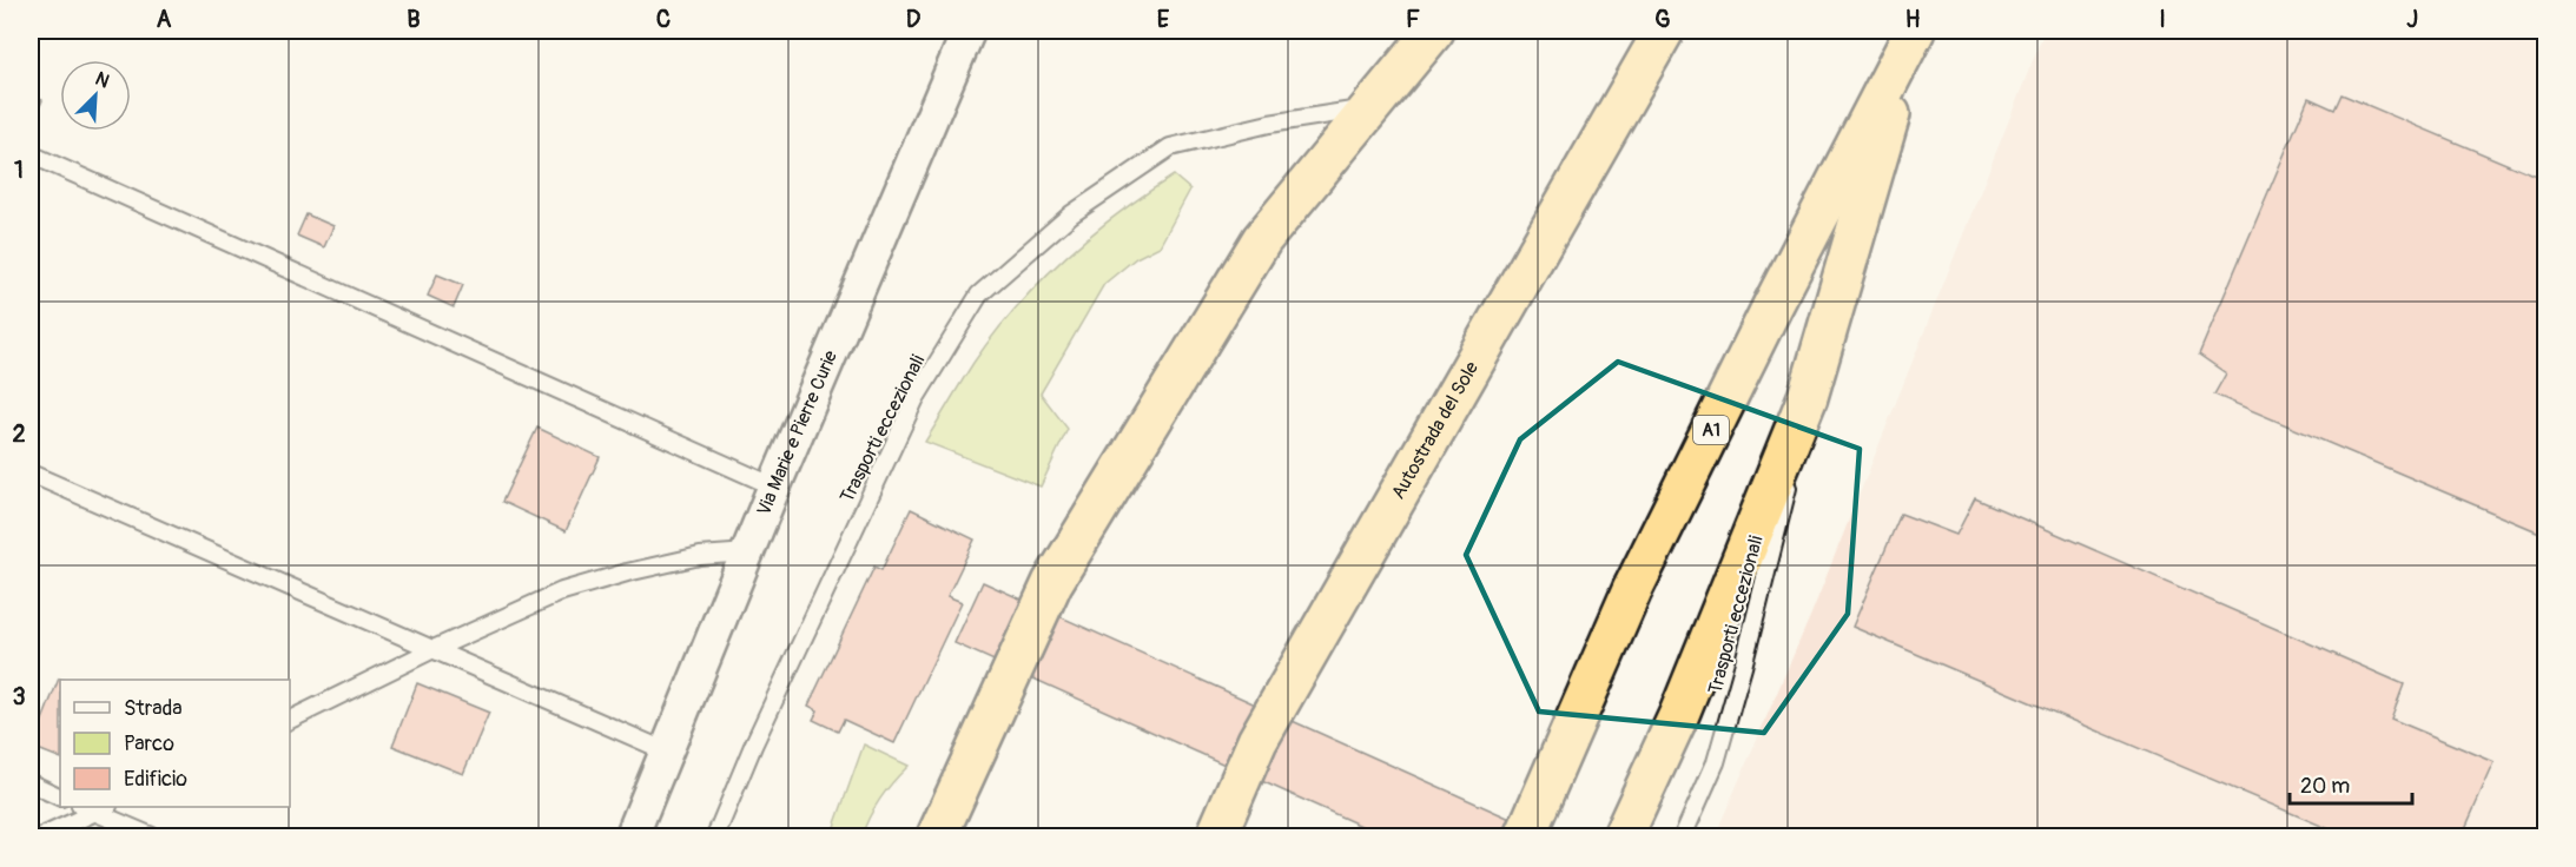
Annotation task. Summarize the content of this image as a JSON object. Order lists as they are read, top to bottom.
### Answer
{
  "streets": {
    "highway": ["Autostrada del Sole", "A1"],
    "street": ["Via Marie e Pierre Curie"],
    "lane": ["Trasporti eccezionali"]
  },
  "legend": ["Strada", "Parco", "Edificio"],
  "scale_bar": "20 m",
  "north": "top right",
  "grid": {
    "columns": [
      "A",
      "B",
      "C",
      "D",
      "E",
      "F",
      "G",
      "H",
      "I",
      "J"
    ],
    "rows": ["1", "2", "3"]
  }
}
